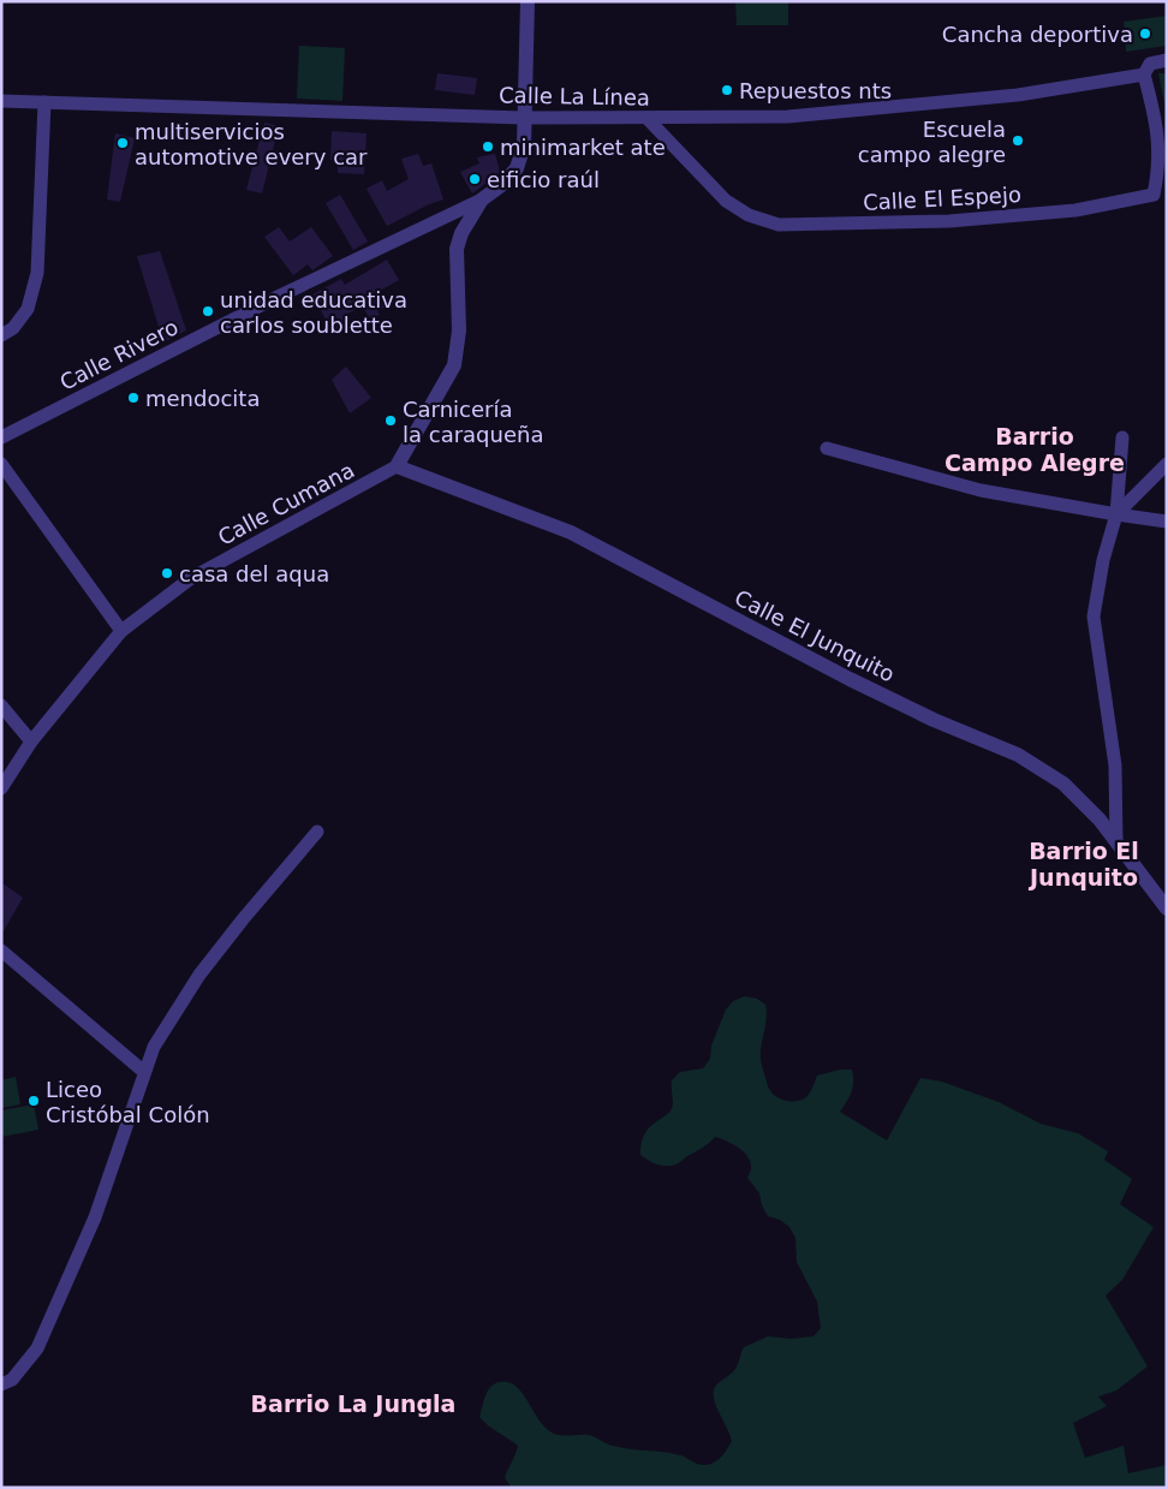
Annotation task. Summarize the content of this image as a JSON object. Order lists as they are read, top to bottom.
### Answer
{
  "streets": {
    "street": [
      "Calle La Línea",
      "Calle El Espejo",
      "Calle Rivero",
      "Calle Cumana",
      "Calle El Junquito"
    ]
  },
  "crossings": [
    ["Calle La Línea", "Calle El Espejo"],
    ["Calle Cumana", "Calle El Junquito"]
  ],
  "districts": ["Barrio Campo Alegre", "Barrio El Junquito", "Barrio La Jungla"],
  "places": [
    "Cancha deportiva",
    "Repuestos nts",
    "Escuela campo alegre",
    "multiservicios automotive every car",
    "minimarket ate",
    "eificio raúl",
    "unidad educativa carlos soublette",
    "mendocita",
    "Carnicería la caraqueña",
    "casa del aqua",
    "Liceo Cristóbal Colón"
  ]
}
